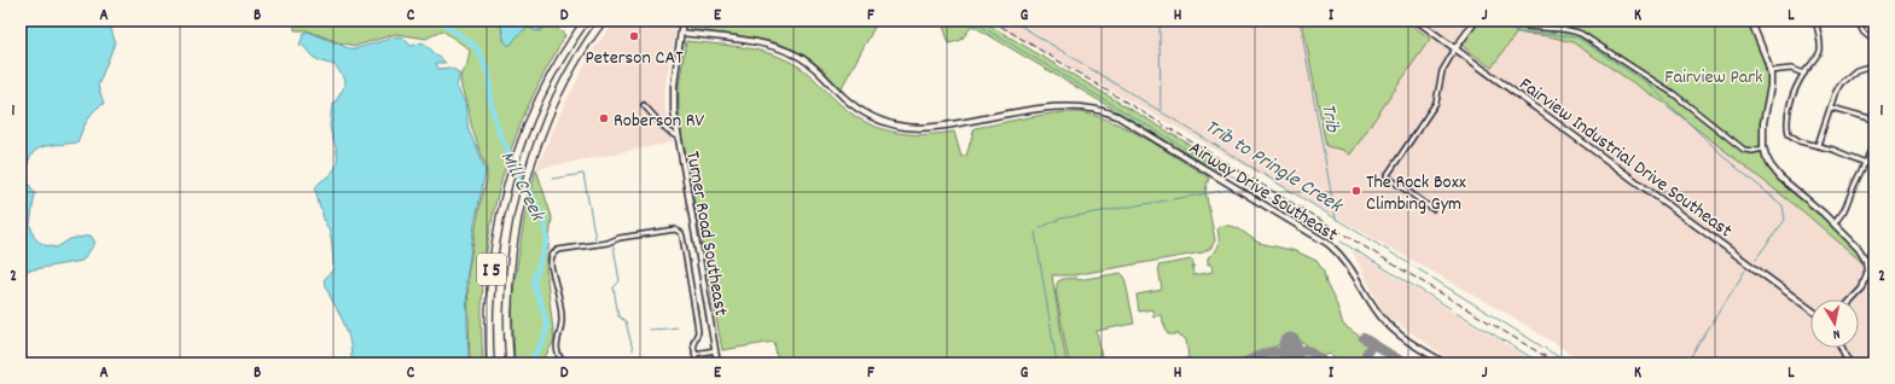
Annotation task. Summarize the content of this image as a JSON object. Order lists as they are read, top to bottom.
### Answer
{
  "streets": {
    "highway": ["I 5"],
    "street": ["Fairview Industrial Drive Southeast", "Airway Drive Southeast", "Turner Road Southeast"]
  },
  "crossings": [
    ["Airway Drive Southeast", "Turner Road Southeast"]
  ],
  "water": ["Trib", "Trib to Pringle Creek", "Mill Creek"],
  "parks": ["Fairview Park"],
  "places": ["Peterson CAT", "Roberson RV", "The Rock Boxx Climbing Gym"],
  "north": "bottom",
  "grid": {
    "columns": [
      "A",
      "B",
      "C",
      "D",
      "E",
      "F",
      "G",
      "H",
      "I",
      "J",
      "K",
      "L"
    ],
    "rows": ["1", "2"]
  }
}
